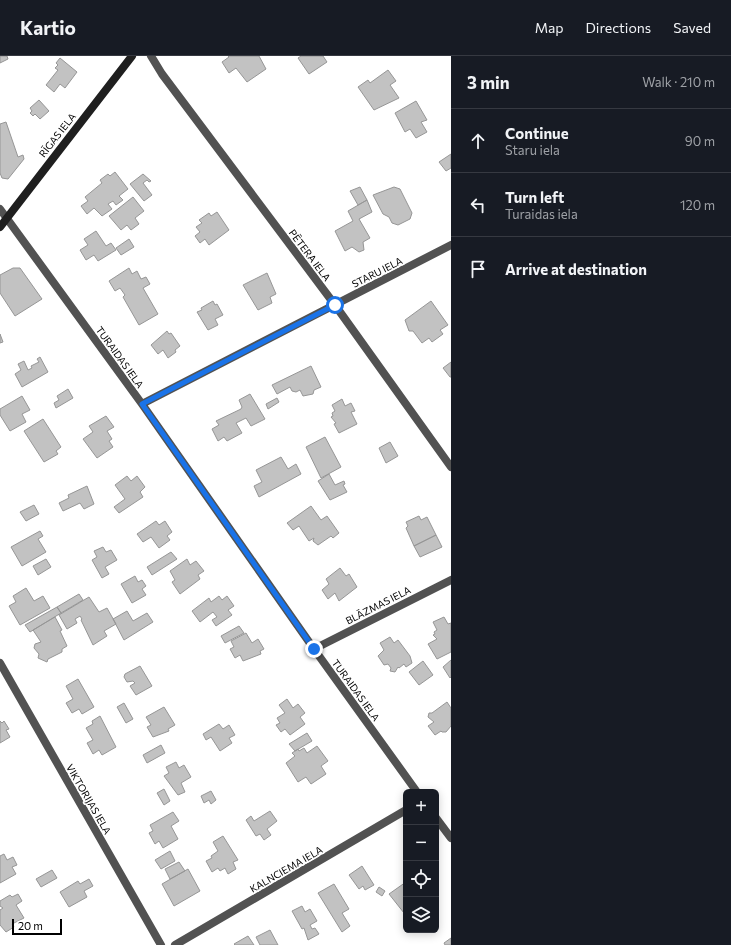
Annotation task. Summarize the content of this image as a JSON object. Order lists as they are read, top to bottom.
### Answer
{
  "streets": {
    "street": [
      "RĪGAS IELA",
      "PĒTERA IELA",
      "STARU IELA",
      "TURAIDAS IELA",
      "BLĀZMAS IELA",
      "VIKTORIJAS IELA",
      "KALNCIEMA IELA"
    ]
  },
  "crossings": [
    ["RĪGAS IELA", "TURAIDAS IELA"],
    ["PĒTERA IELA", "STARU IELA"],
    ["STARU IELA", "TURAIDAS IELA"],
    ["TURAIDAS IELA", "BLĀZMAS IELA"]
  ],
  "scale_bar": "20 m",
  "page": {
    "header": "Kartio",
    "nav": ["Map", "Directions", "Saved"],
    "heading": ["3 min", "Walk · 210 m"],
    "list": [
      ["Continue", "Staru iela", "90 m"],
      ["Turn left", "Turaidas iela", "120 m"],
      "Arrive at destination"
    ],
    "map_buttons": ["+", "−"],
    "scale": "20 m"
  }
}
